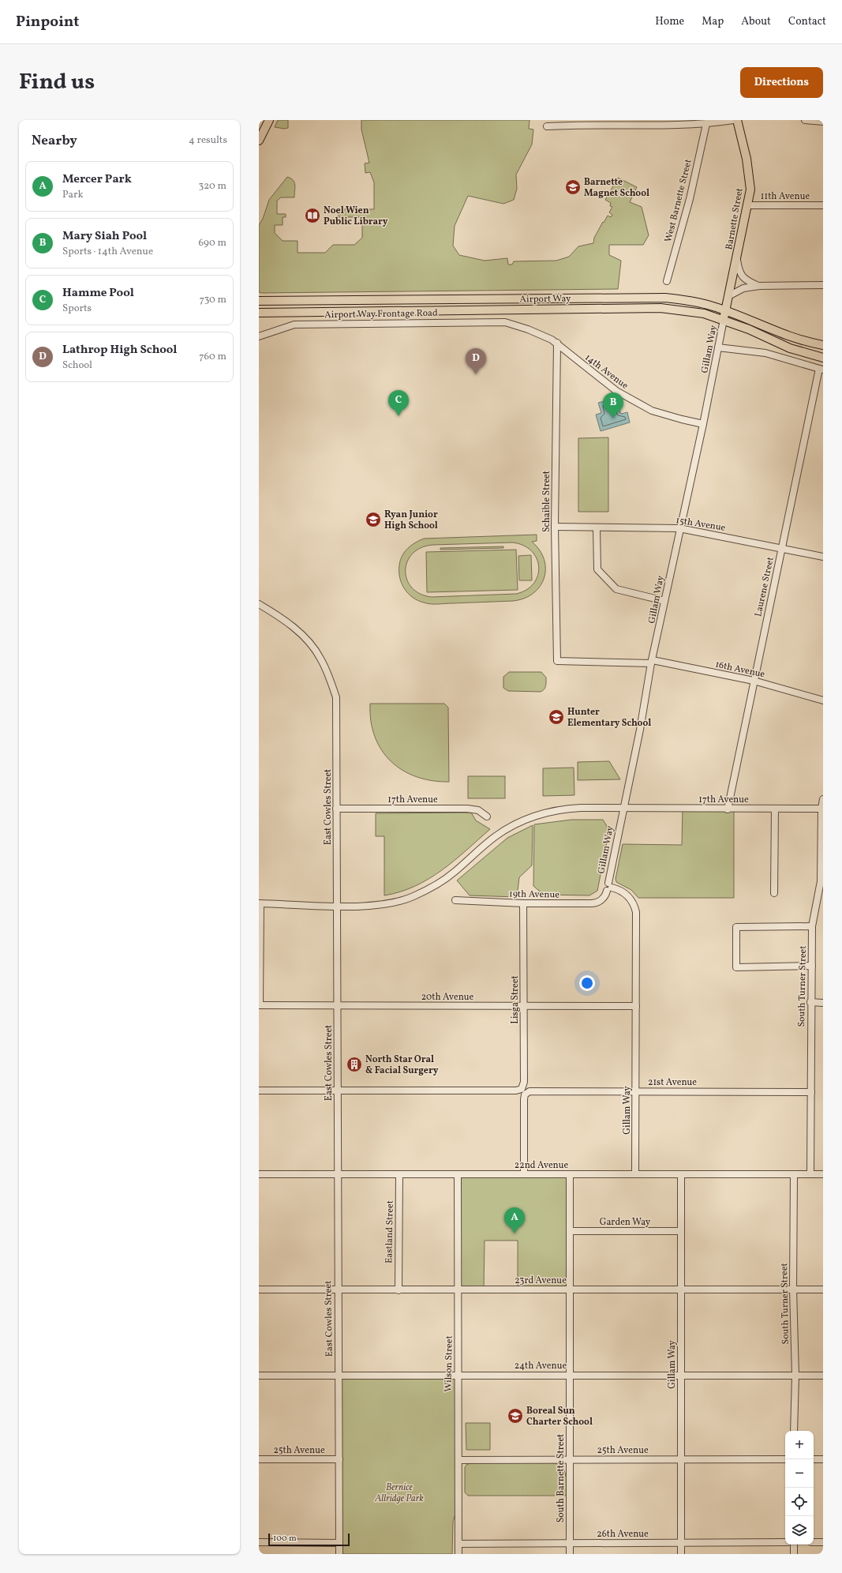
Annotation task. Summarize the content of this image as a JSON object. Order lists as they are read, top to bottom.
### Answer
{
  "streets": {
    "main road": ["Barnette Street", "Airport Way"],
    "street": [
      "11th Avenue",
      "West Barnette Street",
      "Airport Way Frontage Road",
      "Gillam Way",
      "14th Avenue",
      "Schaible Street",
      "15th Avenue",
      "Laurene Street",
      "16th Avenue",
      "17th Avenue",
      "East Cowles Street",
      "19th Avenue",
      "South Turner Street",
      "20th Avenue",
      "Lisga Street",
      "21st Avenue",
      "22nd Avenue",
      "Garden Way",
      "Eastland Street",
      "23rd Avenue",
      "Wilson Street",
      "24th Avenue",
      "25th Avenue",
      "South Barnette Street",
      "26th Avenue"
    ]
  },
  "crossings": [
    ["11th Avenue", "Barnette Street"],
    ["Barnette Street", "Airport Way"],
    ["Barnette Street", "Gillam Way"],
    ["Airport Way", "Gillam Way"],
    ["Airport Way Frontage Road", "14th Avenue"],
    ["Gillam Way", "14th Avenue"],
    ["Gillam Way", "15th Avenue"],
    ["Gillam Way", "16th Avenue"],
    ["Gillam Way", "17th Avenue"],
    ["Gillam Way", "19th Avenue"],
    ["Gillam Way", "20th Avenue"],
    ["Gillam Way", "21st Avenue"],
    ["Gillam Way", "22nd Avenue"],
    ["Gillam Way", "Garden Way"],
    ["Gillam Way", "23rd Avenue"],
    ["Gillam Way", "24th Avenue"],
    ["Gillam Way", "25th Avenue"],
    ["Gillam Way", "26th Avenue"],
    ["14th Avenue", "Schaible Street"],
    ["Schaible Street", "15th Avenue"],
    ["Schaible Street", "16th Avenue"],
    ["15th Avenue", "Laurene Street"],
    ["Laurene Street", "16th Avenue"],
    ["Laurene Street", "17th Avenue"],
    ["17th Avenue", "East Cowles Street"],
    ["17th Avenue", "South Turner Street"],
    ["East Cowles Street", "20th Avenue"],
    ["East Cowles Street", "Lisga Street"],
    ["East Cowles Street", "22nd Avenue"],
    ["East Cowles Street", "23rd Avenue"],
    ["East Cowles Street", "24th Avenue"],
    ["East Cowles Street", "25th Avenue"],
    ["19th Avenue", "Lisga Street"],
    ["South Turner Street", "21st Avenue"],
    ["South Turner Street", "22nd Avenue"],
    ["South Turner Street", "23rd Avenue"],
    ["South Turner Street", "24th Avenue"],
    ["20th Avenue", "Lisga Street"],
    ["21st Avenue", "22nd Avenue"],
    ["22nd Avenue", "Eastland Street"],
    ["22nd Avenue", "Wilson Street"],
    ["22nd Avenue", "South Barnette Street"],
    ["Garden Way", "South Barnette Street"],
    ["Eastland Street", "23rd Avenue"],
    ["23rd Avenue", "Wilson Street"],
    ["23rd Avenue", "South Barnette Street"],
    ["Wilson Street", "24th Avenue"],
    ["Wilson Street", "25th Avenue"],
    ["Wilson Street", "26th Avenue"],
    ["24th Avenue", "South Barnette Street"],
    ["25th Avenue", "South Barnette Street"],
    ["South Barnette Street", "26th Avenue"]
  ],
  "parks": ["Bernice Allridge Park"],
  "places": {
    "school or university": [
      "Barnette Magnet School",
      "Ryan Junior High School",
      "Hunter Elementary School",
      "Boreal Sun Charter School"
    ],
    "library": ["Noel Wien Public Library"],
    "building": ["North Star Oral & Facial Surgery"]
  },
  "scale_bar": "100 m",
  "page": {
    "header": "Pinpoint",
    "nav": [
      "Home",
      "Map",
      "About",
      "Contact"
    ],
    "title": "Find us",
    "buttons": "Directions",
    "heading": ["Nearby", "4 results"],
    "list": [
      {
        "mark": "A",
        "name": "Mercer Park",
        "note": "Park",
        "value": "320 m"
      },
      {
        "mark": "B",
        "name": "Mary Siah Pool",
        "note": "Sports · 14th Avenue",
        "value": "690 m"
      },
      {
        "mark": "C",
        "name": "Hamme Pool",
        "note": "Sports",
        "value": "730 m"
      },
      {
        "mark": "D",
        "name": "Lathrop High School",
        "note": "School",
        "value": "760 m"
      }
    ],
    "pins": [
      "D",
      "C",
      "B",
      "A"
    ],
    "map_buttons": ["+", "−"],
    "scale": "100 m"
  }
}
